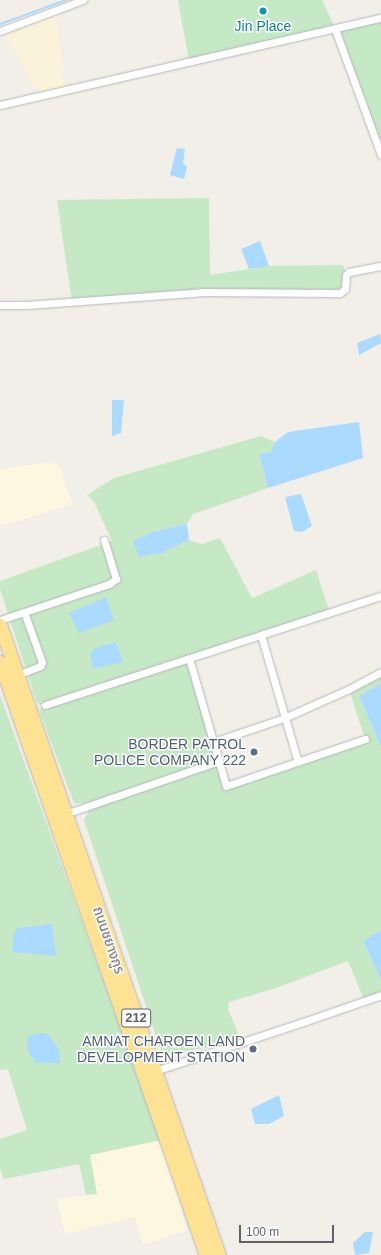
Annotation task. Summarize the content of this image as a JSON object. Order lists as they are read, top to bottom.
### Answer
{
  "streets": {
    "highway": ["ถนนชยางกูร", "212"]
  },
  "places": ["Jin Place", "BORDER PATROL POLICE COMPANY 222", "AMNAT CHAROEN LAND DEVELOPMENT STATION"],
  "scale_bar": "100 m"
}
